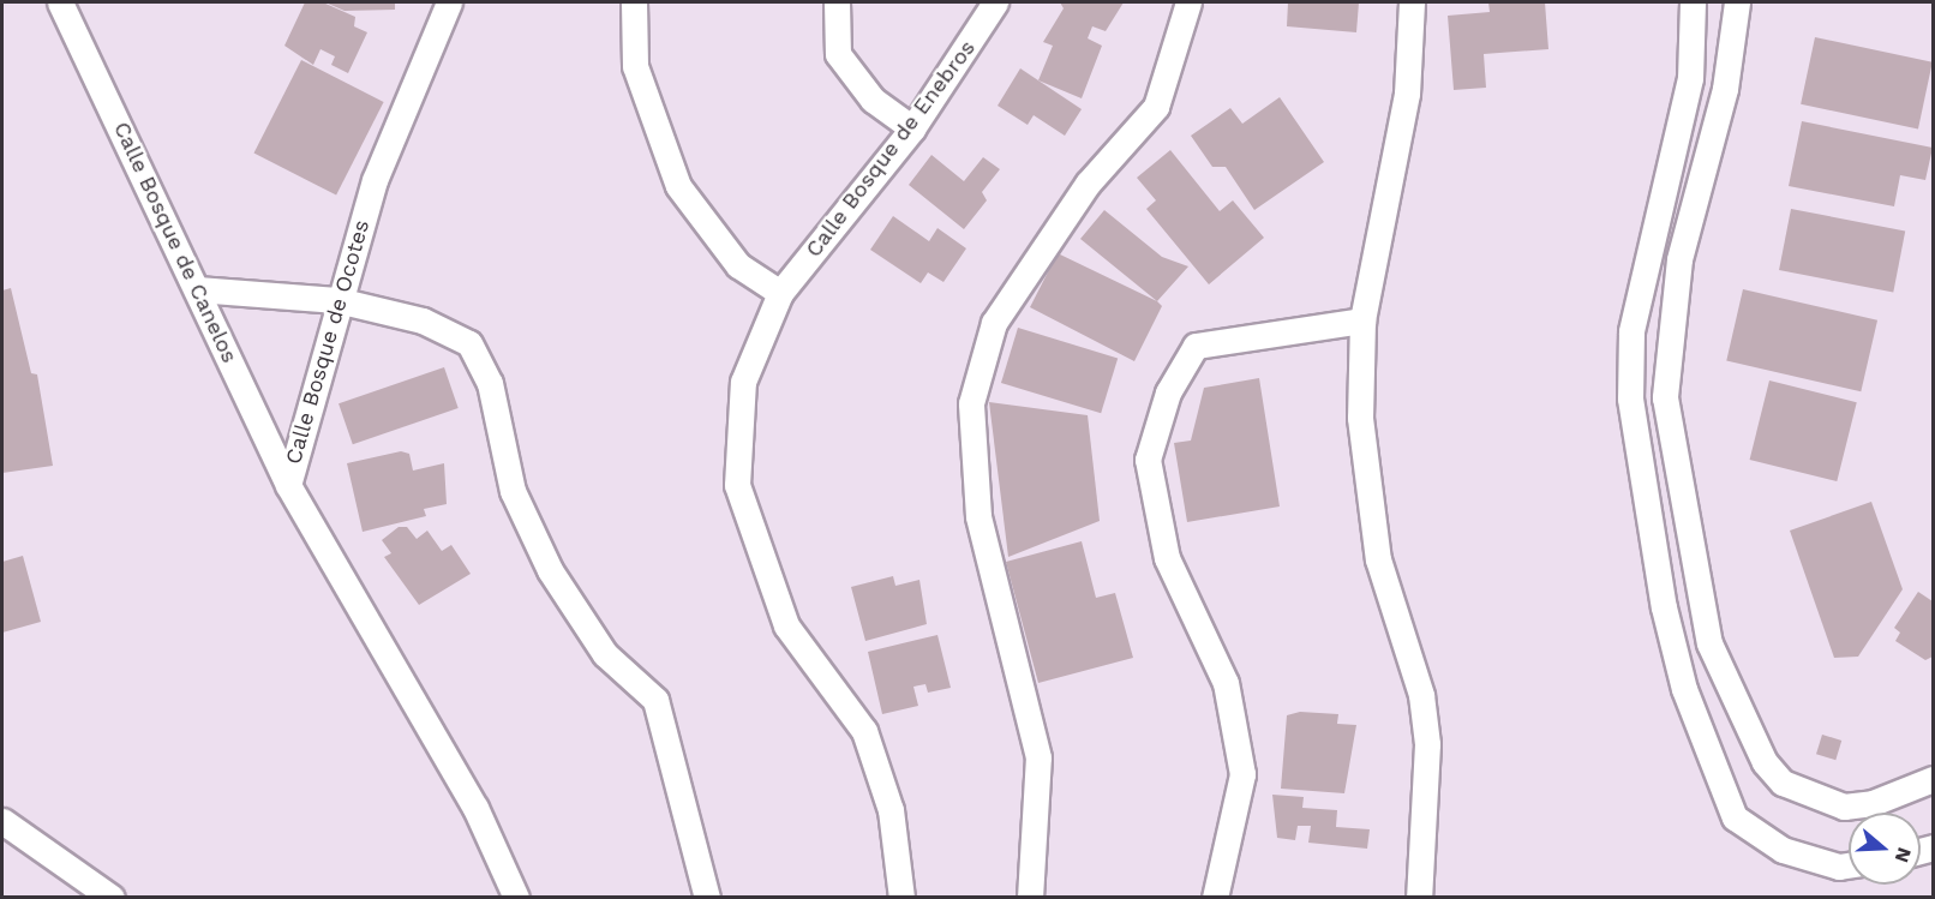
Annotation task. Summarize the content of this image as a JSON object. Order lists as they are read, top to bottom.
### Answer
{
  "streets": {
    "street": ["Calle Bosque de Enebros", "Calle Bosque de Canelos", "Calle Bosque de Ocotes"]
  },
  "crossings": [
    ["Calle Bosque de Canelos", "Calle Bosque de Ocotes"]
  ],
  "north": "right"
}
